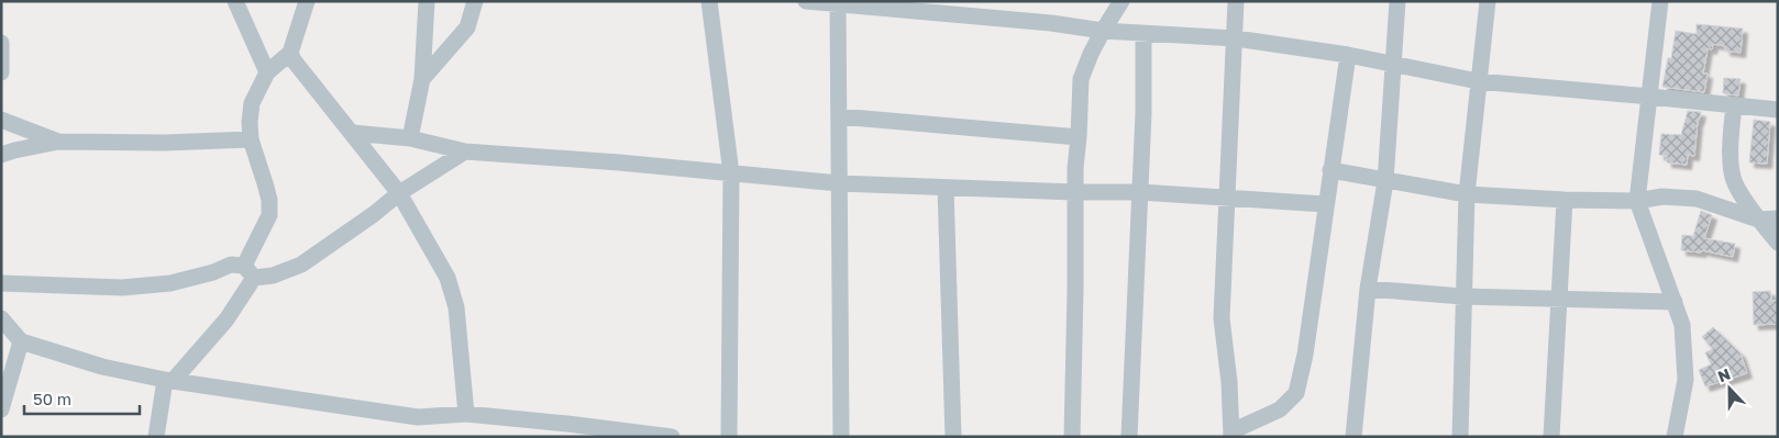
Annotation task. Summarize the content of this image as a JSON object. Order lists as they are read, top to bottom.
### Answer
{
  "scale_bar": "50 m",
  "north": "top"
}
